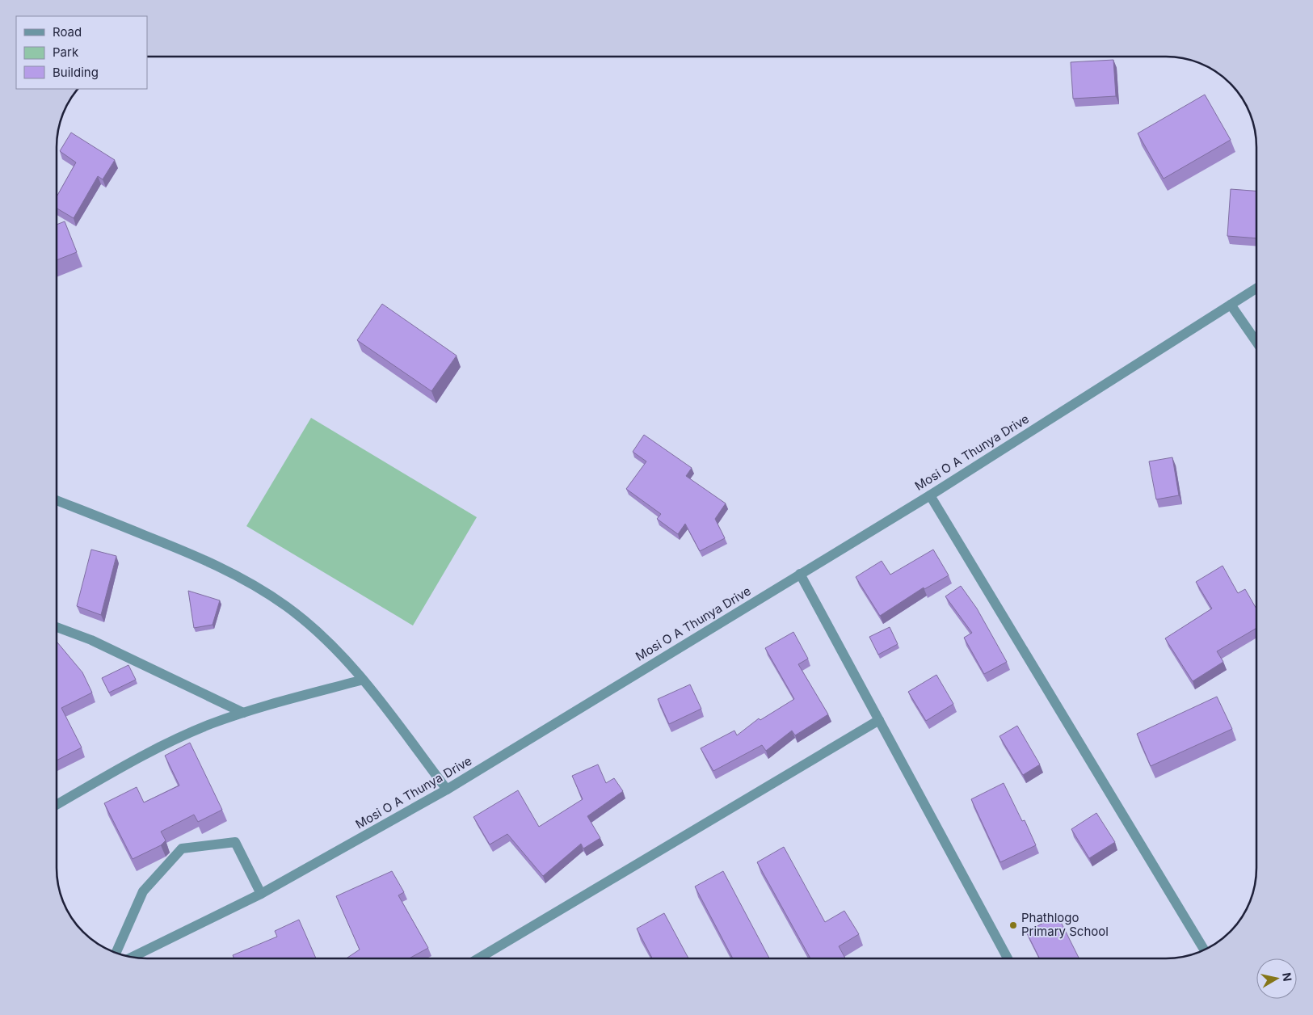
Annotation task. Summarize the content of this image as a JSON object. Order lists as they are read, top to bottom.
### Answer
{
  "streets": {
    "street": ["Mosi O A Thunya Drive"]
  },
  "places": ["Phathlogo Primary School"],
  "legend": ["Road", "Park", "Building"],
  "north": "right"
}
